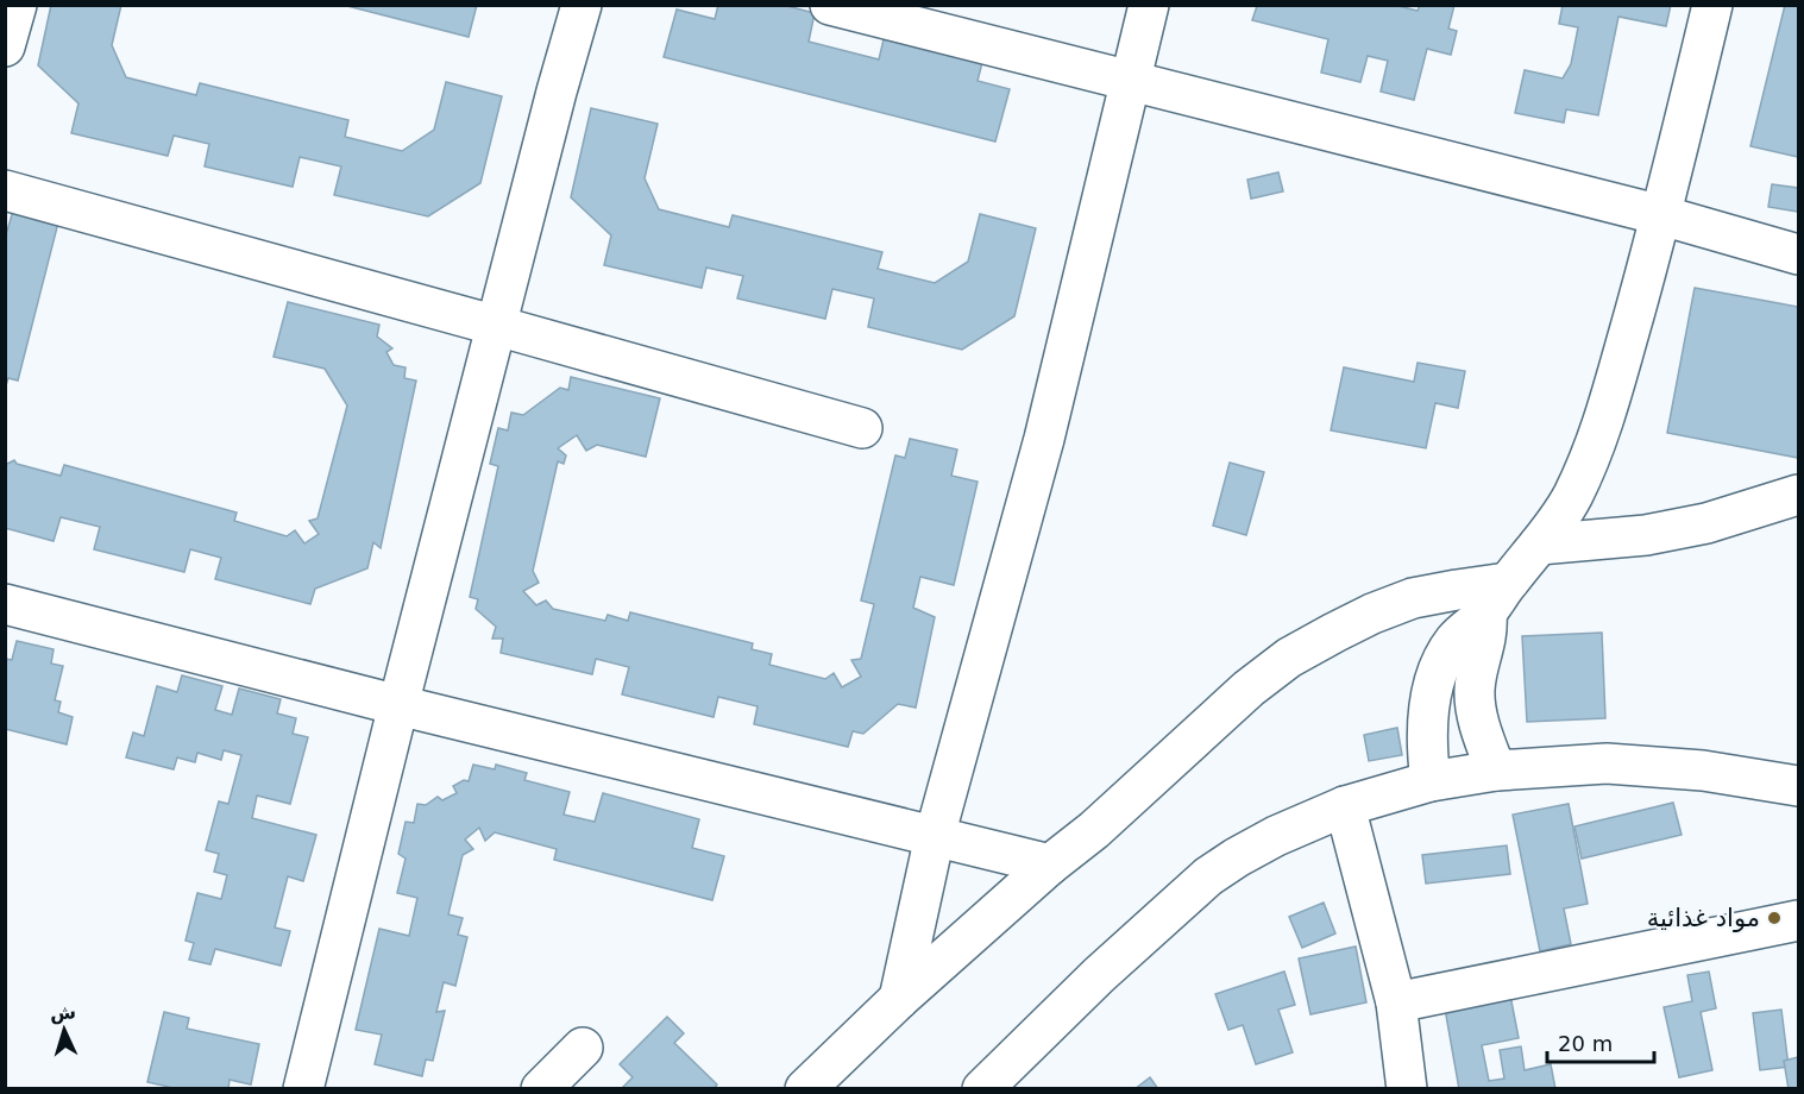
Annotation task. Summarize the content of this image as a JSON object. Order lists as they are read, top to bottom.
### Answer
{
  "places": ["مواد غذائية"],
  "scale_bar": "20 m",
  "north": "top"
}
